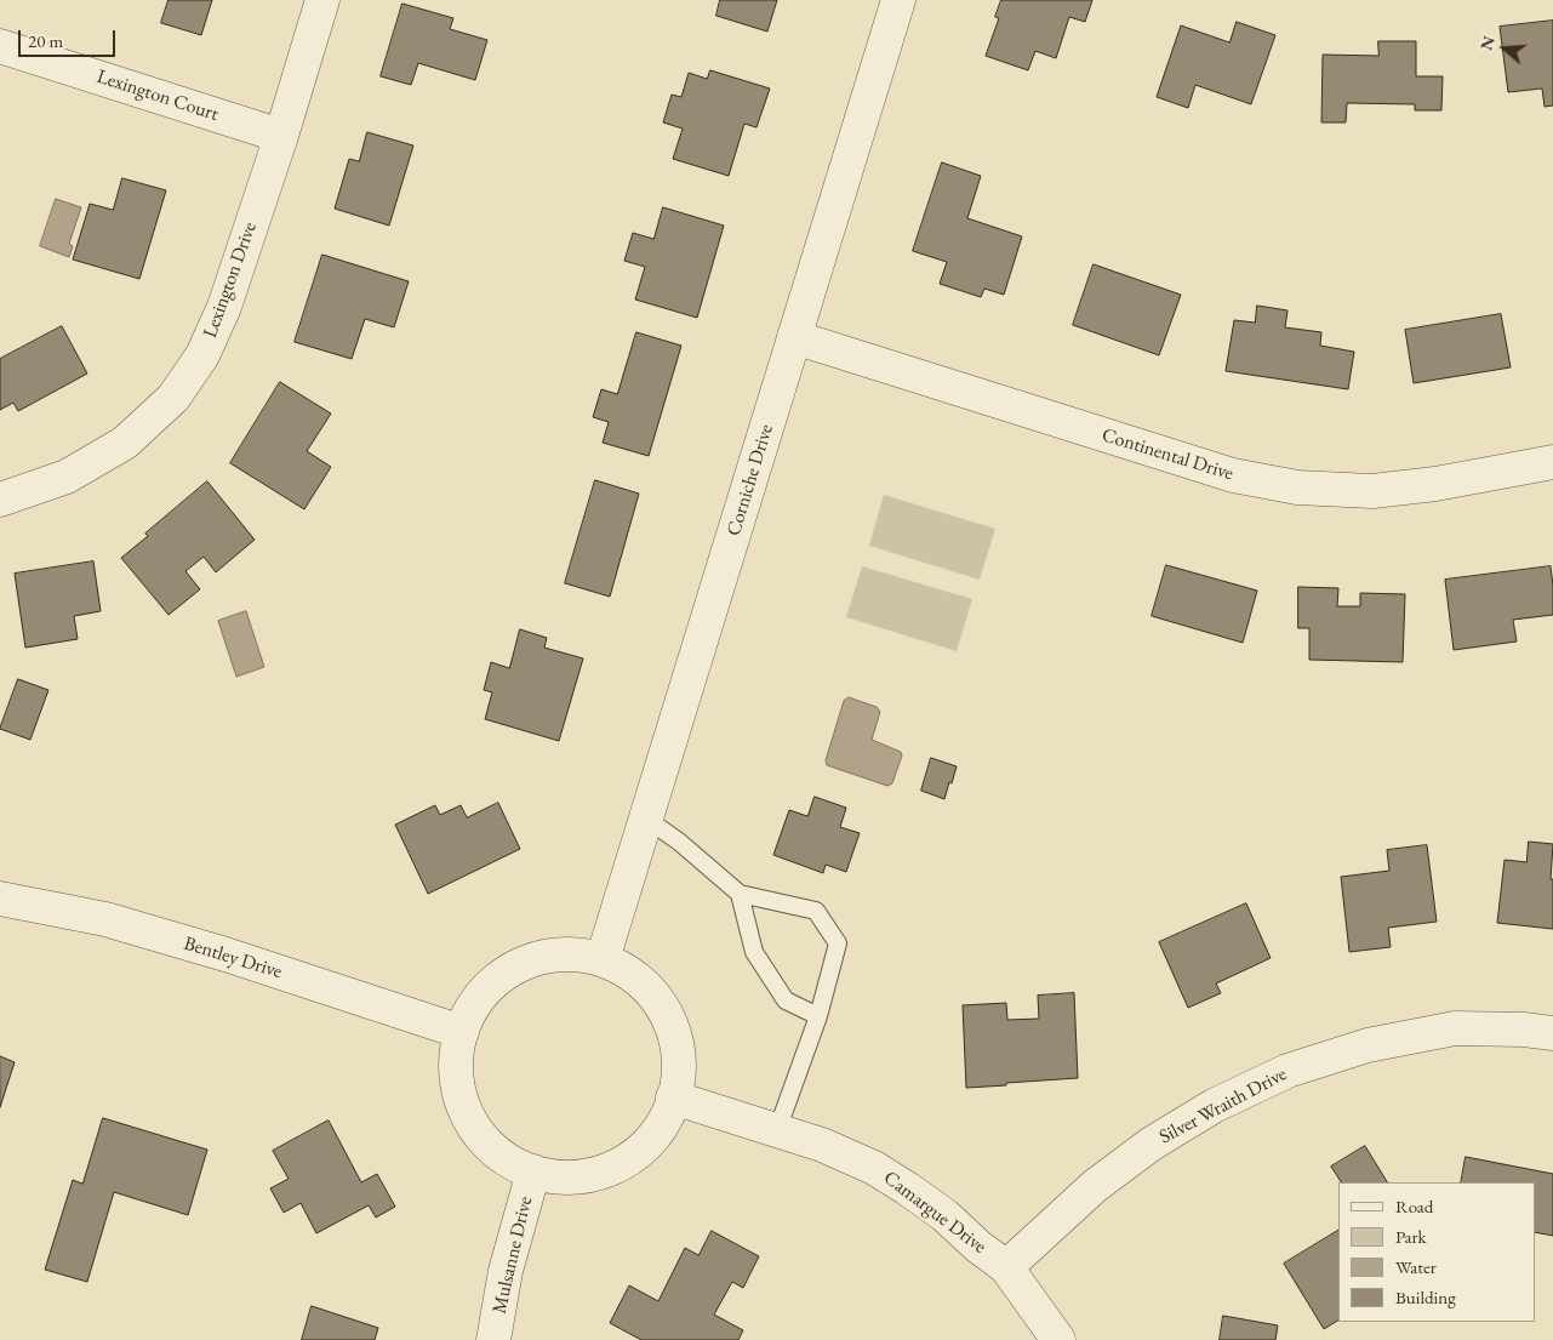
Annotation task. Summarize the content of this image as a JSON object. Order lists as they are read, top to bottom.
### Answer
{
  "streets": {
    "street": [
      "Lexington Court",
      "Lexington Drive",
      "Continental Drive",
      "Corniche Drive",
      "Bentley Drive",
      "Silver Wraith Drive",
      "Camargue Drive",
      "Mulsanne Drive"
    ]
  },
  "crossings": [
    ["Lexington Court", "Lexington Drive"],
    ["Continental Drive", "Corniche Drive"],
    ["Silver Wraith Drive", "Camargue Drive"]
  ],
  "legend": [
    "Road",
    "Park",
    "Water",
    "Building"
  ],
  "scale_bar": "20 m",
  "north": "left"
}
